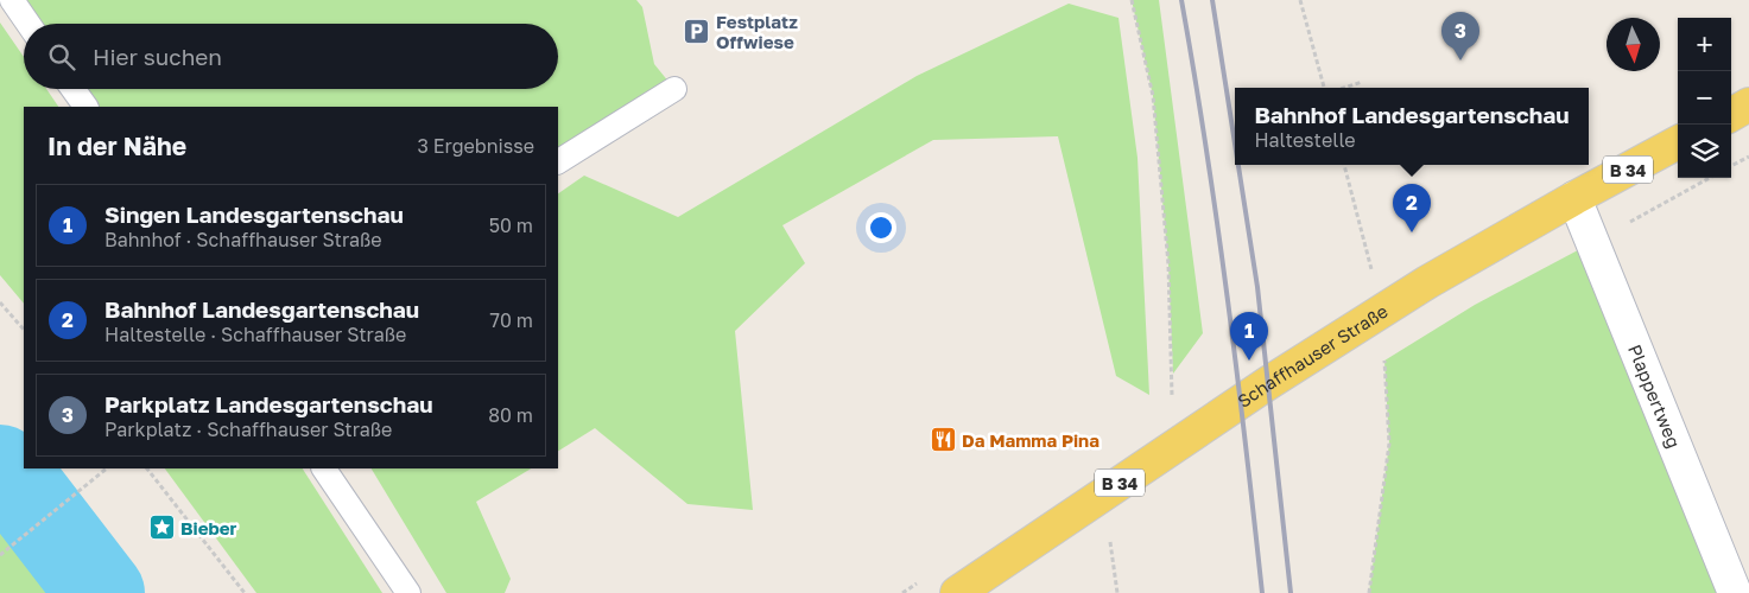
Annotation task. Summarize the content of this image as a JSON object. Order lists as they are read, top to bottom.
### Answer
{
  "streets": {
    "main road": ["B 34", "Schaffhauser Straße"],
    "street": ["Plappertweg"]
  },
  "crossings": [
    ["Schaffhauser Straße", "Plappertweg"]
  ],
  "places": {
    "parking": ["Festplatz Offwiese"],
    "restaurant": ["Da Mamma Pina"],
    "place": ["Bieber"]
  },
  "north": "bottom",
  "page": {
    "pins": ["3", "2", "1"],
    "map_buttons": ["+", "−"],
    "search": "Hier suchen",
    "popup": ["Bahnhof Landesgartenschau", "Haltestelle"],
    "heading": ["In der Nähe", "3 Ergebnisse"],
    "list": [
      {
        "mark": "1",
        "name": "Singen Landesgartenschau",
        "note": "Bahnhof · Schaffhauser Straße",
        "value": "50 m"
      },
      {
        "mark": "2",
        "name": "Bahnhof Landesgartenschau",
        "note": "Haltestelle · Schaffhauser Straße",
        "value": "70 m"
      },
      {
        "mark": "3",
        "name": "Parkplatz Landesgartenschau",
        "note": "Parkplatz · Schaffhauser Straße",
        "value": "80 m"
      }
    ]
  }
}
